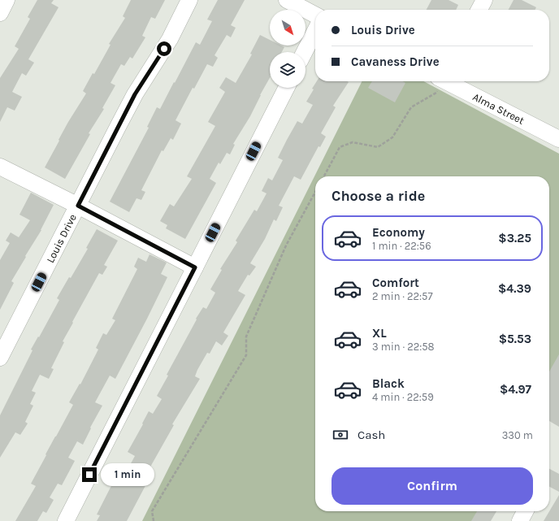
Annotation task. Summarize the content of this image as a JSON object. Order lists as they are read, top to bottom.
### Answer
{
  "streets": {
    "street": ["Alma Street", "Louis Drive"]
  },
  "north": "bottom right",
  "page": {
    "banner": ["Louis Drive", "Cavaness Drive"],
    "heading": "Choose a ride",
    "list": [
      {
        "name": "Economy",
        "note": "1 min · 22:56",
        "value": "$3.25"
      },
      {
        "name": "Comfort",
        "note": "2 min · 22:57",
        "value": "$4.39"
      },
      {
        "name": "XL",
        "note": "3 min · 22:58",
        "value": "$5.53"
      },
      {
        "name": "Black",
        "note": "4 min · 22:59",
        "value": "$4.97"
      }
    ],
    "pay": ["Cash", "330 m"],
    "buttons": "Confirm",
    "bubble": "1 min"
  }
}
